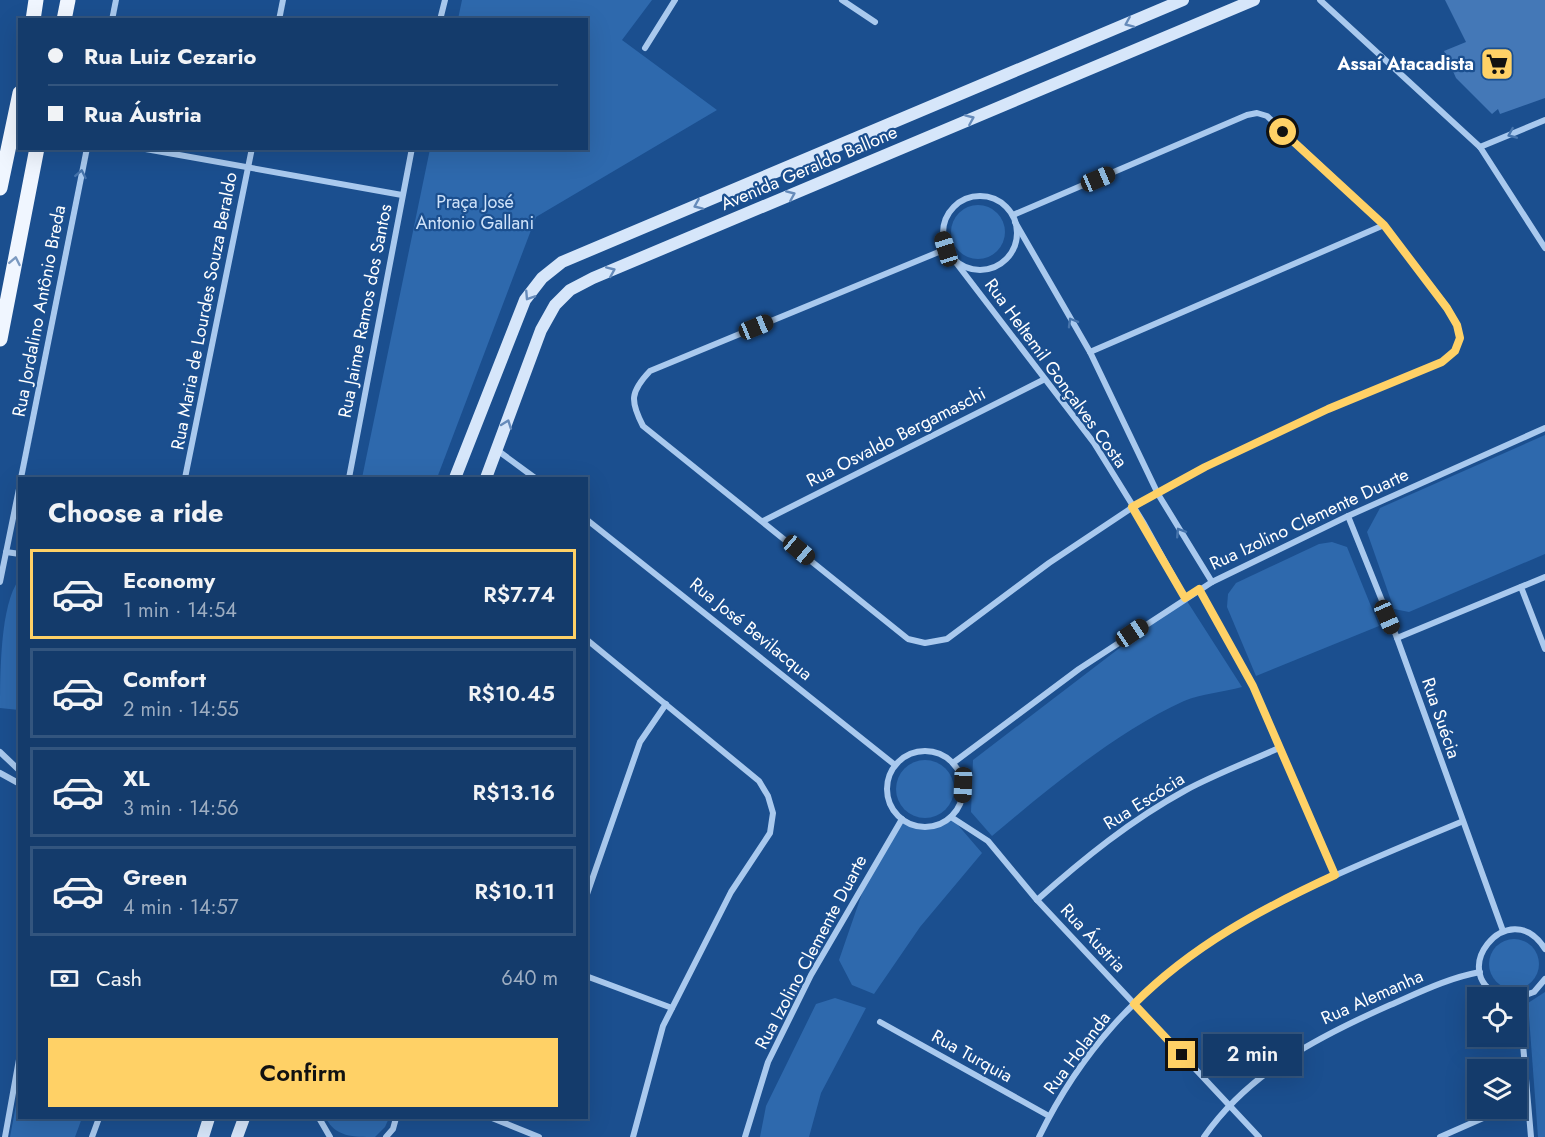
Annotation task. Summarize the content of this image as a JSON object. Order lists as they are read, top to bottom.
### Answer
{
  "streets": {
    "street": [
      "Avenida Geraldo Ballone",
      "Rua Jordalino Antônio Breda",
      "Rua Maria de Lourdes Souza Beraldo",
      "Rua Jaime Ramos dos Santos",
      "Rua Heltemil Gonçalves Costa",
      "Rua Osvaldo Bergamaschi",
      "Rua Izolino Clemente Duarte",
      "Rua José Bevilacqua",
      "Rua Suécia",
      "Rua Escócia",
      "Rua Áustria",
      "Rua Alemanha",
      "Rua Holanda",
      "Rua Turquia"
    ]
  },
  "crossings": [
    ["Rua Heltemil Gonçalves Costa", "Rua Osvaldo Bergamaschi"],
    ["Rua Heltemil Gonçalves Costa", "Rua Izolino Clemente Duarte"],
    ["Rua Izolino Clemente Duarte", "Rua José Bevilacqua"],
    ["Rua Izolino Clemente Duarte", "Rua Suécia"],
    ["Rua Izolino Clemente Duarte", "Rua Áustria"],
    ["Rua José Bevilacqua", "Rua Áustria"],
    ["Rua Suécia", "Rua Holanda"],
    ["Rua Escócia", "Rua Áustria"],
    ["Rua Áustria", "Rua Alemanha"],
    ["Rua Áustria", "Rua Holanda"],
    ["Rua Holanda", "Rua Turquia"]
  ],
  "one_way": ["Rua Jordalino Antônio Breda"],
  "parks": ["Praça José Antonio Gallani"],
  "places": {
    "supermarket": ["Assaí Atacadista"]
  },
  "page": {
    "banner": ["Rua Luiz Cezario", "Rua Áustria"],
    "heading": "Choose a ride",
    "list": [
      {
        "name": "Economy",
        "note": "1 min · 14:54",
        "value": "R$7.74"
      },
      {
        "name": "Comfort",
        "note": "2 min · 14:55",
        "value": "R$10.45"
      },
      {
        "name": "XL",
        "note": "3 min · 14:56",
        "value": "R$13.16"
      },
      {
        "name": "Green",
        "note": "4 min · 14:57",
        "value": "R$10.11"
      }
    ],
    "pay": ["Cash", "640 m"],
    "buttons": "Confirm",
    "bubble": "2 min"
  }
}
